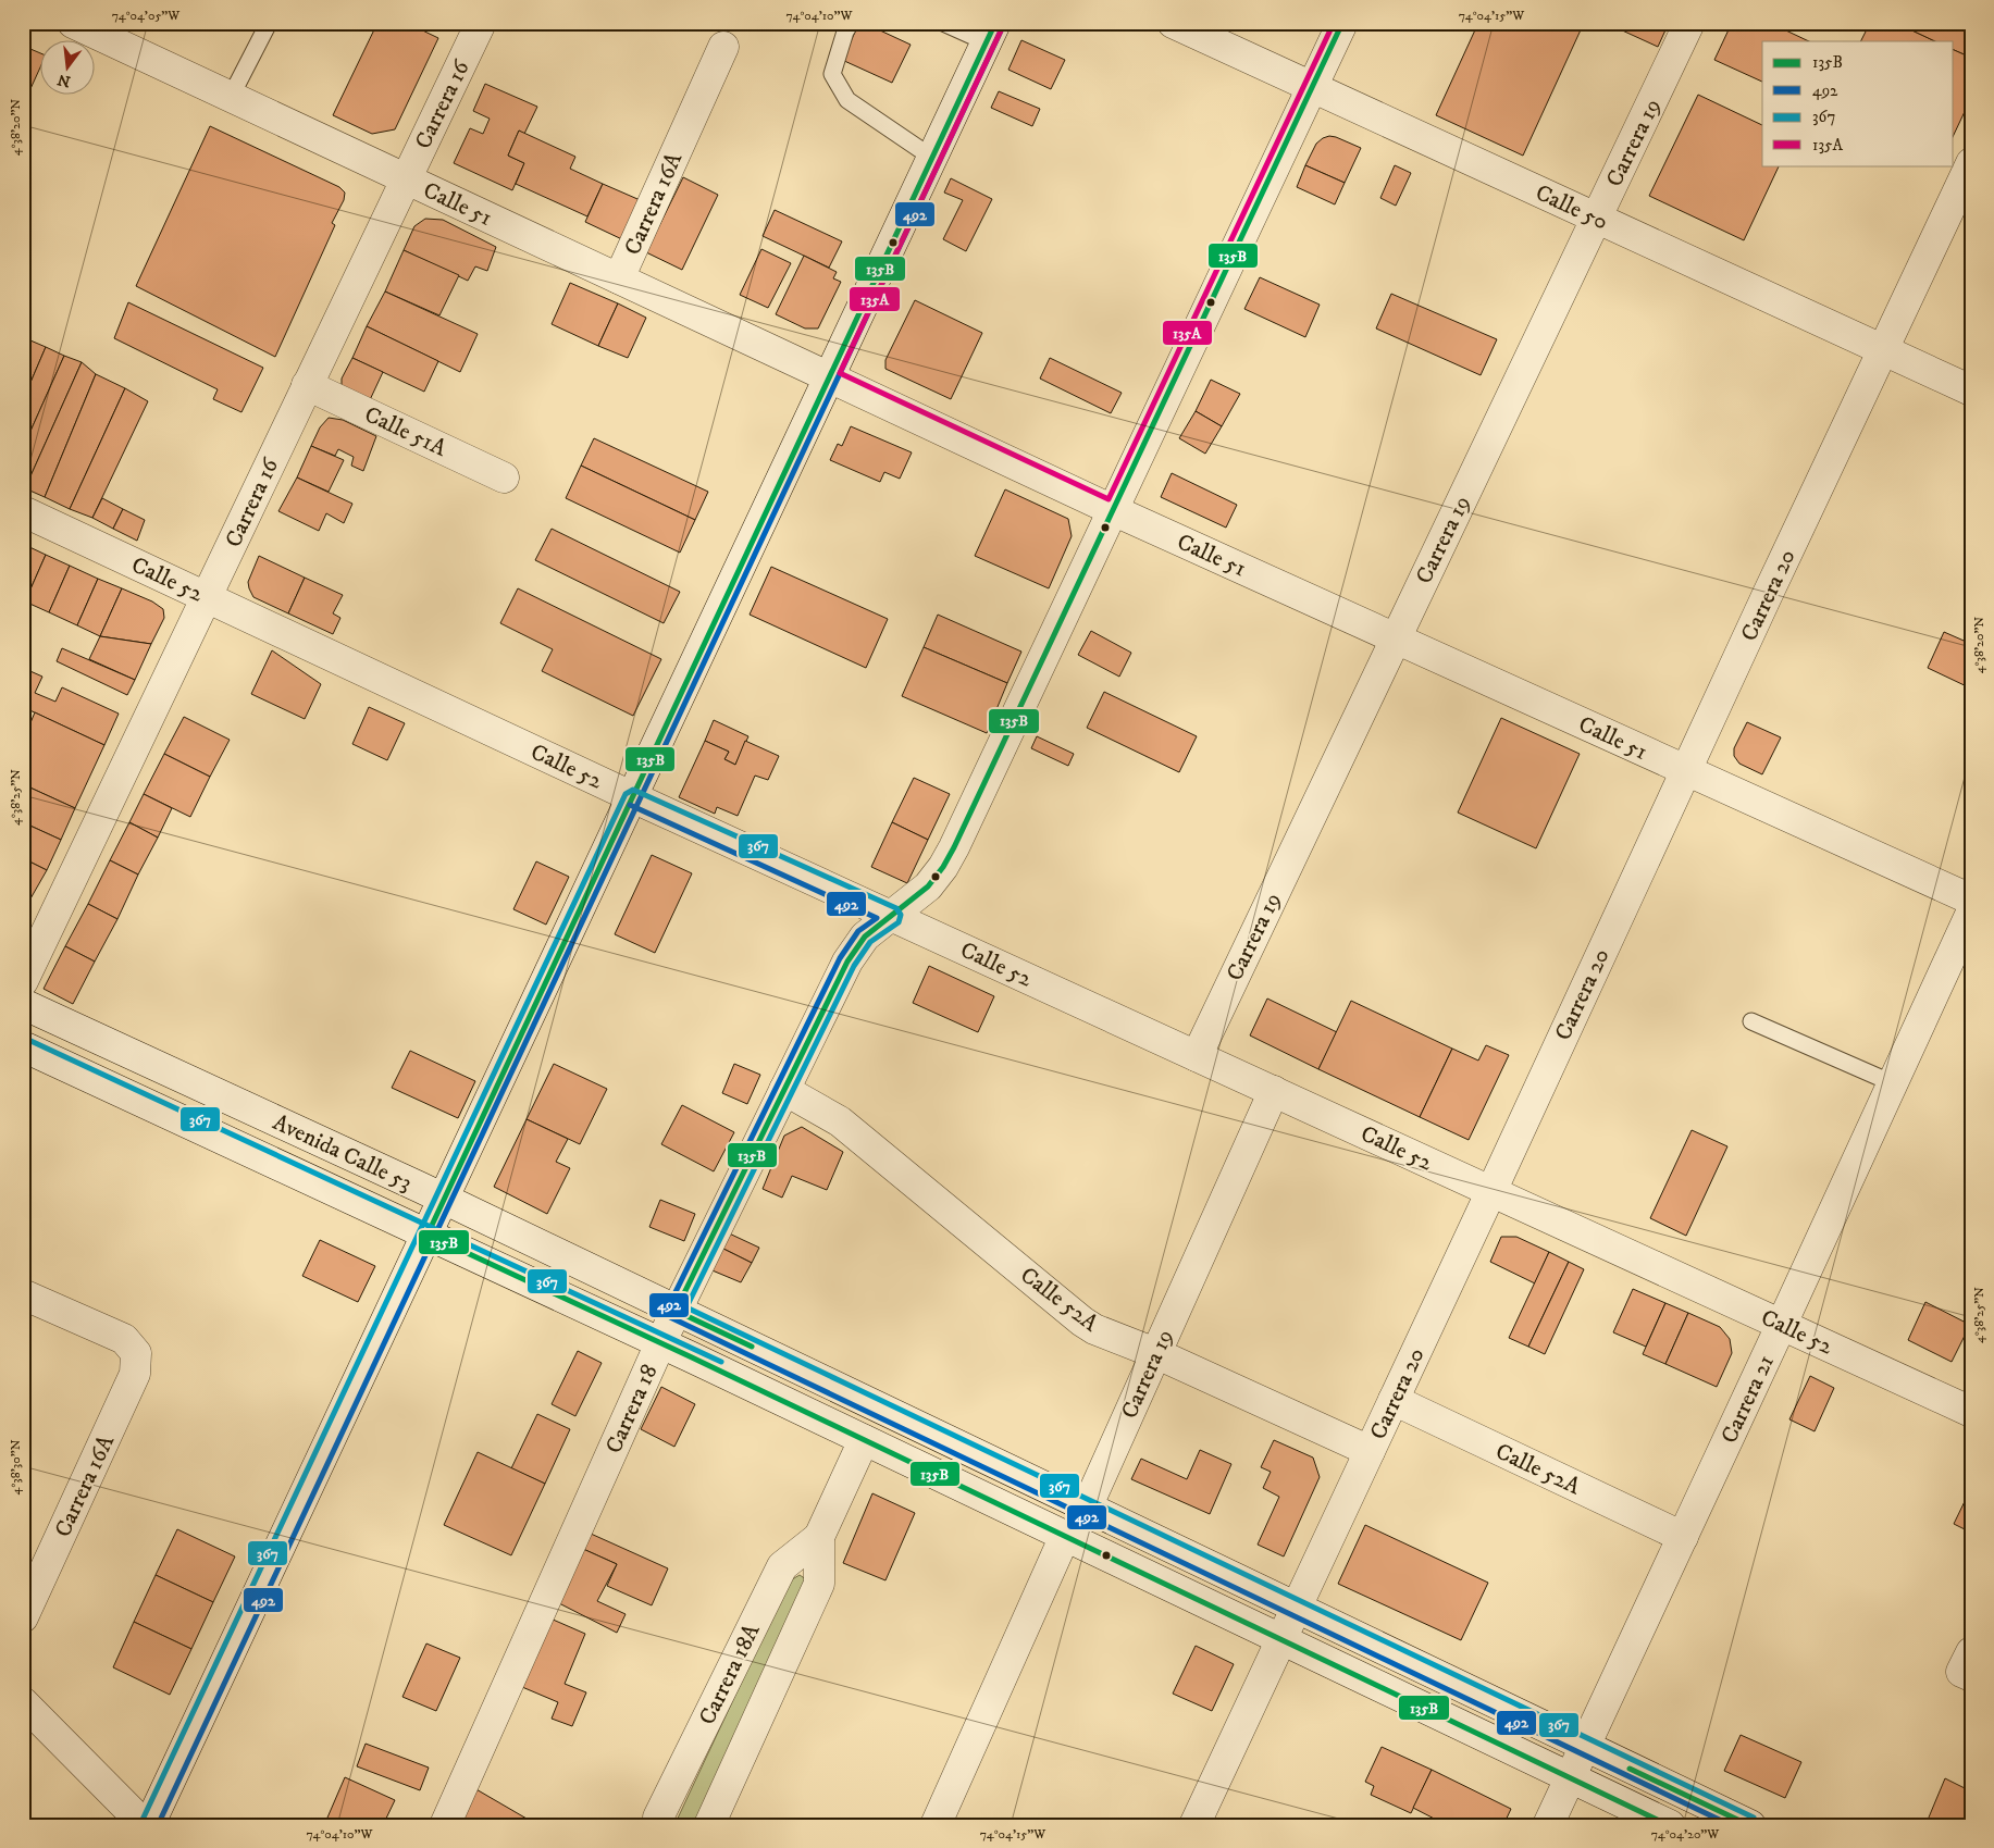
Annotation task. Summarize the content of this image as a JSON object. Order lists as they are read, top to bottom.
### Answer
{
  "streets": {
    "street": [
      "Carrera 16",
      "Carrera 19",
      "Calle 51",
      "Carrera 16A",
      "Calle 50",
      "Calle 51A",
      "Calle 52",
      "Carrera 20",
      "Avenida Calle 53",
      "Calle 52A",
      "Carrera 21",
      "Carrera 18",
      "Carrera 18A"
    ]
  },
  "crossings": [
    ["Carrera 16", "Calle 51"],
    ["Carrera 16", "Calle 51A"],
    ["Carrera 16", "Calle 52"],
    ["Carrera 19", "Calle 51"],
    ["Carrera 19", "Calle 50"],
    ["Carrera 19", "Calle 52"],
    ["Carrera 19", "Avenida Calle 53"],
    ["Carrera 19", "Calle 52A"],
    ["Calle 51", "Carrera 16A"],
    ["Calle 51", "Carrera 20"],
    ["Calle 51", "Carrera 18"],
    ["Calle 50", "Carrera 20"],
    ["Calle 50", "Carrera 18"],
    ["Calle 52", "Carrera 20"],
    ["Calle 52", "Carrera 21"],
    ["Calle 52", "Carrera 18"],
    ["Carrera 20", "Avenida Calle 53"],
    ["Carrera 20", "Calle 52A"],
    ["Avenida Calle 53", "Carrera 21"],
    ["Avenida Calle 53", "Carrera 18"],
    ["Avenida Calle 53", "Carrera 18A"],
    ["Calle 52A", "Carrera 21"],
    ["Calle 52A", "Carrera 18"]
  ],
  "lines": [
    "transit line 135B",
    "transit line 135A",
    "transit line 492",
    "transit line 367"
  ],
  "legend": [
    "135B",
    "492",
    "367",
    "135A"
  ],
  "north": "bottom",
  "coordinates": [
    "74°04'05\"W",
    "74°04'10\"W",
    "74°04'15\"W",
    "4°38'20\"N",
    "4°38'25\"N",
    "4°38'30\"N",
    "74°04'20\"W"
  ]
}
